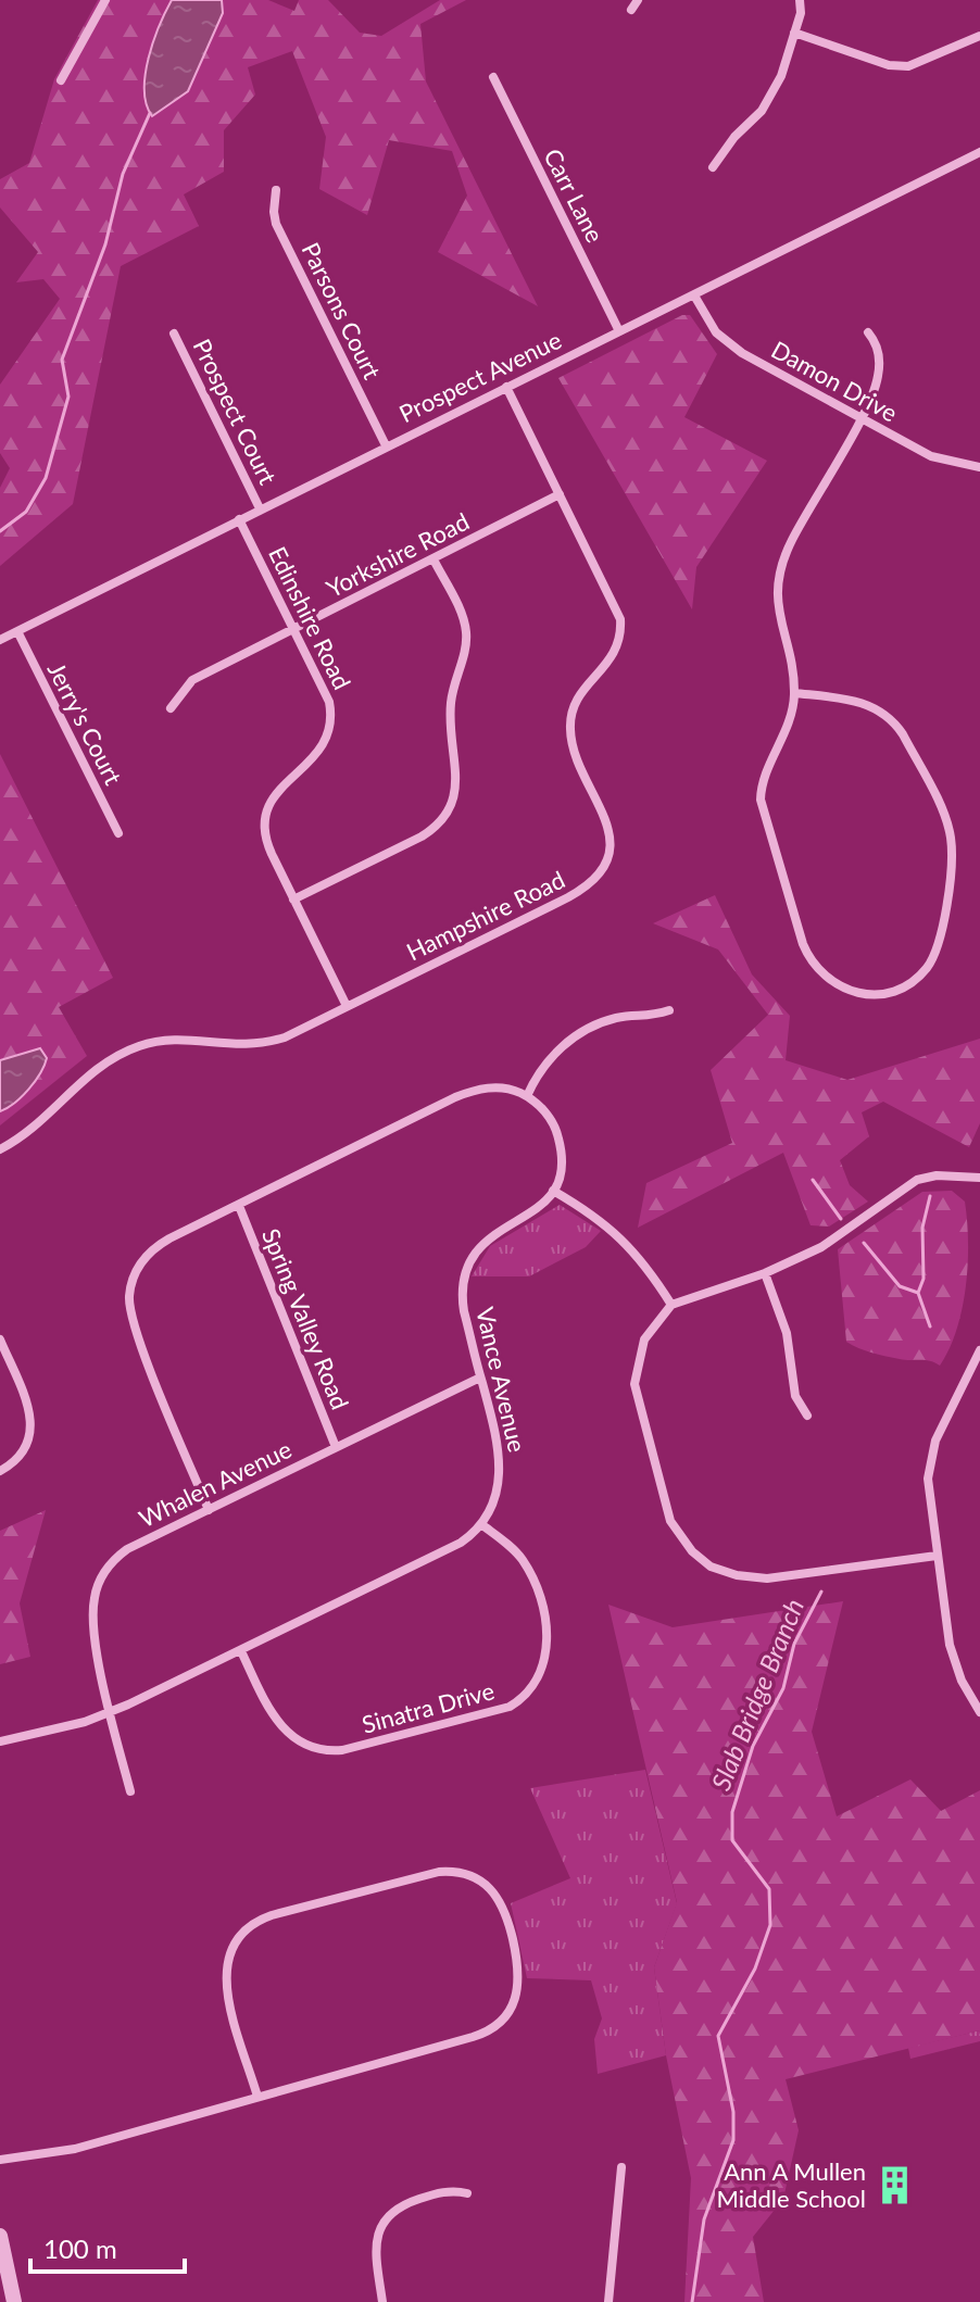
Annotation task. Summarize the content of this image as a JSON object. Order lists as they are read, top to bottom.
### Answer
{
  "streets": {
    "street": [
      "Carr Lane",
      "Parsons Court",
      "Prospect Avenue",
      "Damon Drive",
      "Prospect Court",
      "Yorkshire Road",
      "Edinshire Road",
      "Jerry's Court",
      "Hampshire Road",
      "Spring Valley Road",
      "Vance Avenue",
      "Whalen Avenue",
      "Sinatra Drive"
    ]
  },
  "crossings": [
    ["Carr Lane", "Prospect Avenue"],
    ["Parsons Court", "Prospect Avenue"],
    ["Prospect Avenue", "Damon Drive"],
    ["Prospect Avenue", "Prospect Court"],
    ["Prospect Avenue", "Edinshire Road"],
    ["Prospect Avenue", "Jerry's Court"],
    ["Prospect Avenue", "Hampshire Road"],
    ["Yorkshire Road", "Edinshire Road"],
    ["Yorkshire Road", "Hampshire Road"],
    ["Edinshire Road", "Hampshire Road"],
    ["Spring Valley Road", "Whalen Avenue"],
    ["Vance Avenue", "Whalen Avenue"],
    ["Vance Avenue", "Sinatra Drive"]
  ],
  "water": ["Slab Bridge Branch"],
  "places": {
    "building": ["Ann A Mullen Middle School"]
  },
  "scale_bar": "100 m"
}
